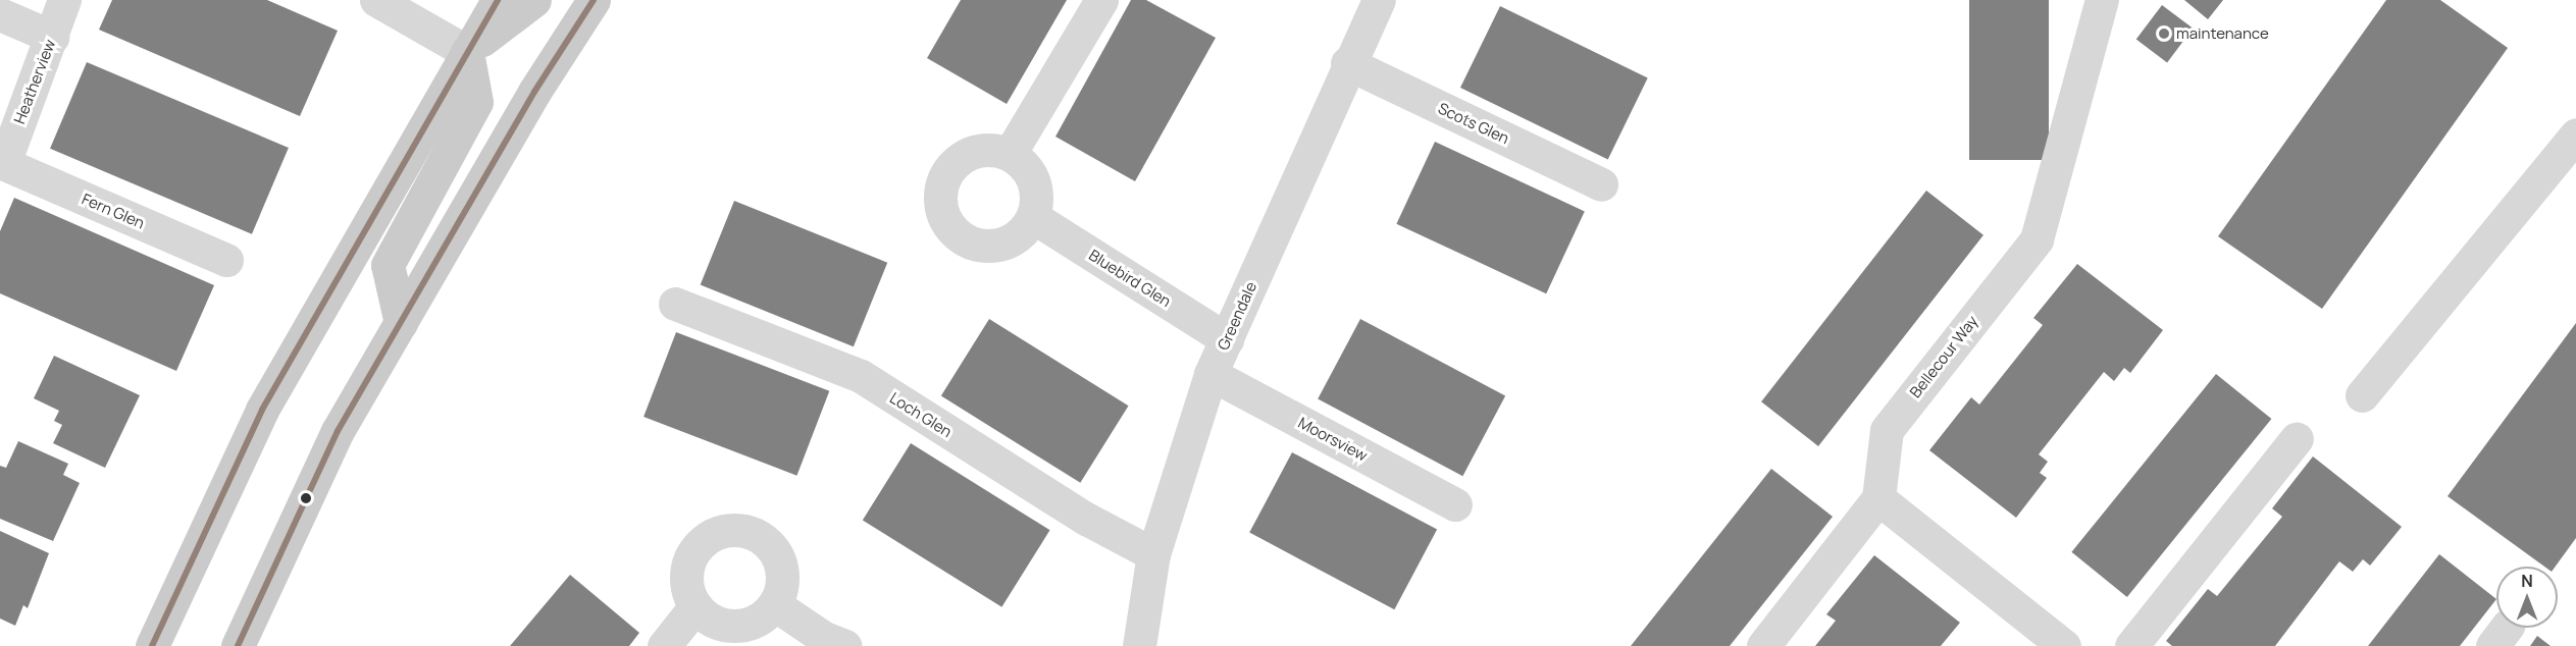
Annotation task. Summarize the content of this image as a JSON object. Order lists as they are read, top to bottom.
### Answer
{
  "streets": {
    "street": [
      "Heatherview",
      "Scots Glen",
      "Fern Glen",
      "Bluebird Glen",
      "Greendale",
      "Bellecour Way",
      "Loch Glen",
      "Moorsview"
    ]
  },
  "crossings": [
    ["Heatherview", "Fern Glen"],
    ["Scots Glen", "Greendale"],
    ["Bluebird Glen", "Greendale"],
    ["Greendale", "Loch Glen"],
    ["Greendale", "Moorsview"]
  ],
  "places": ["maintenance"],
  "north": "top"
}
